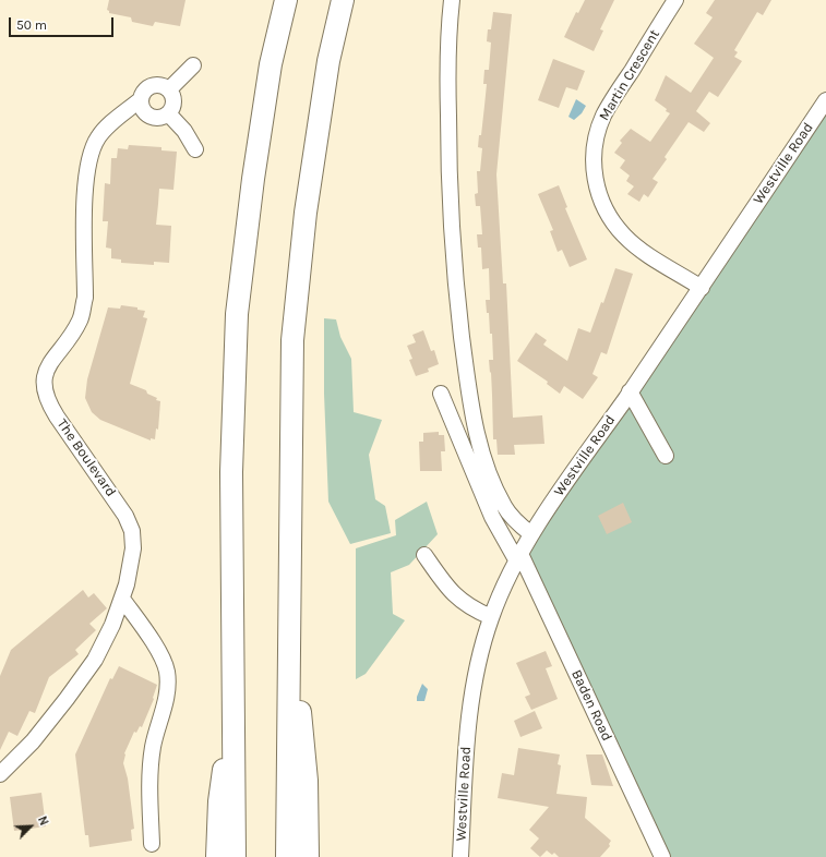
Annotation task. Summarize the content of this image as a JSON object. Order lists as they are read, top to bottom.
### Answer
{
  "streets": {
    "street": [
      "Martin Crescent",
      "Westville Road",
      "The Boulevard",
      "Baden Road"
    ]
  },
  "crossings": [
    ["Martin Crescent", "Westville Road"],
    ["Westville Road", "Baden Road"]
  ],
  "scale_bar": "50 m",
  "north": "top right"
}
